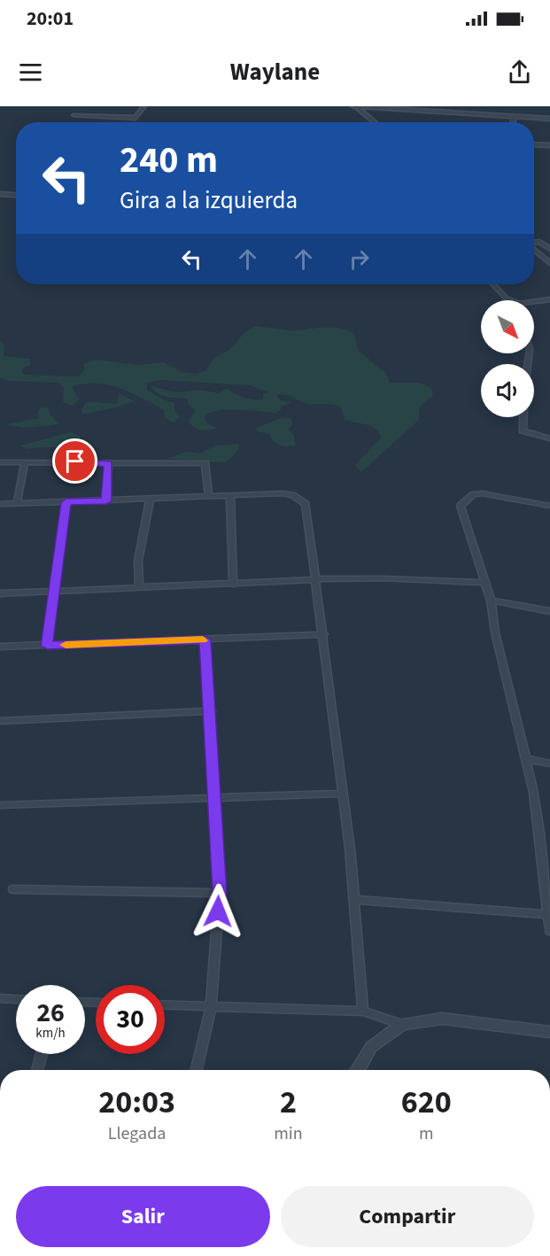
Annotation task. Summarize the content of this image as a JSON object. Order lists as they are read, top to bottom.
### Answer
{
  "north": "bottom right",
  "page": {
    "status": "20:01",
    "header": "Waylane",
    "turn": ["240 m", "Gira a la izquierda"],
    "speed": "26 km/h",
    "limit": "30",
    "eta": [
      "20:03",
      "Llegada",
      "2",
      "min",
      "620",
      "m"
    ],
    "buttons": ["Salir", "Compartir"]
  }
}
